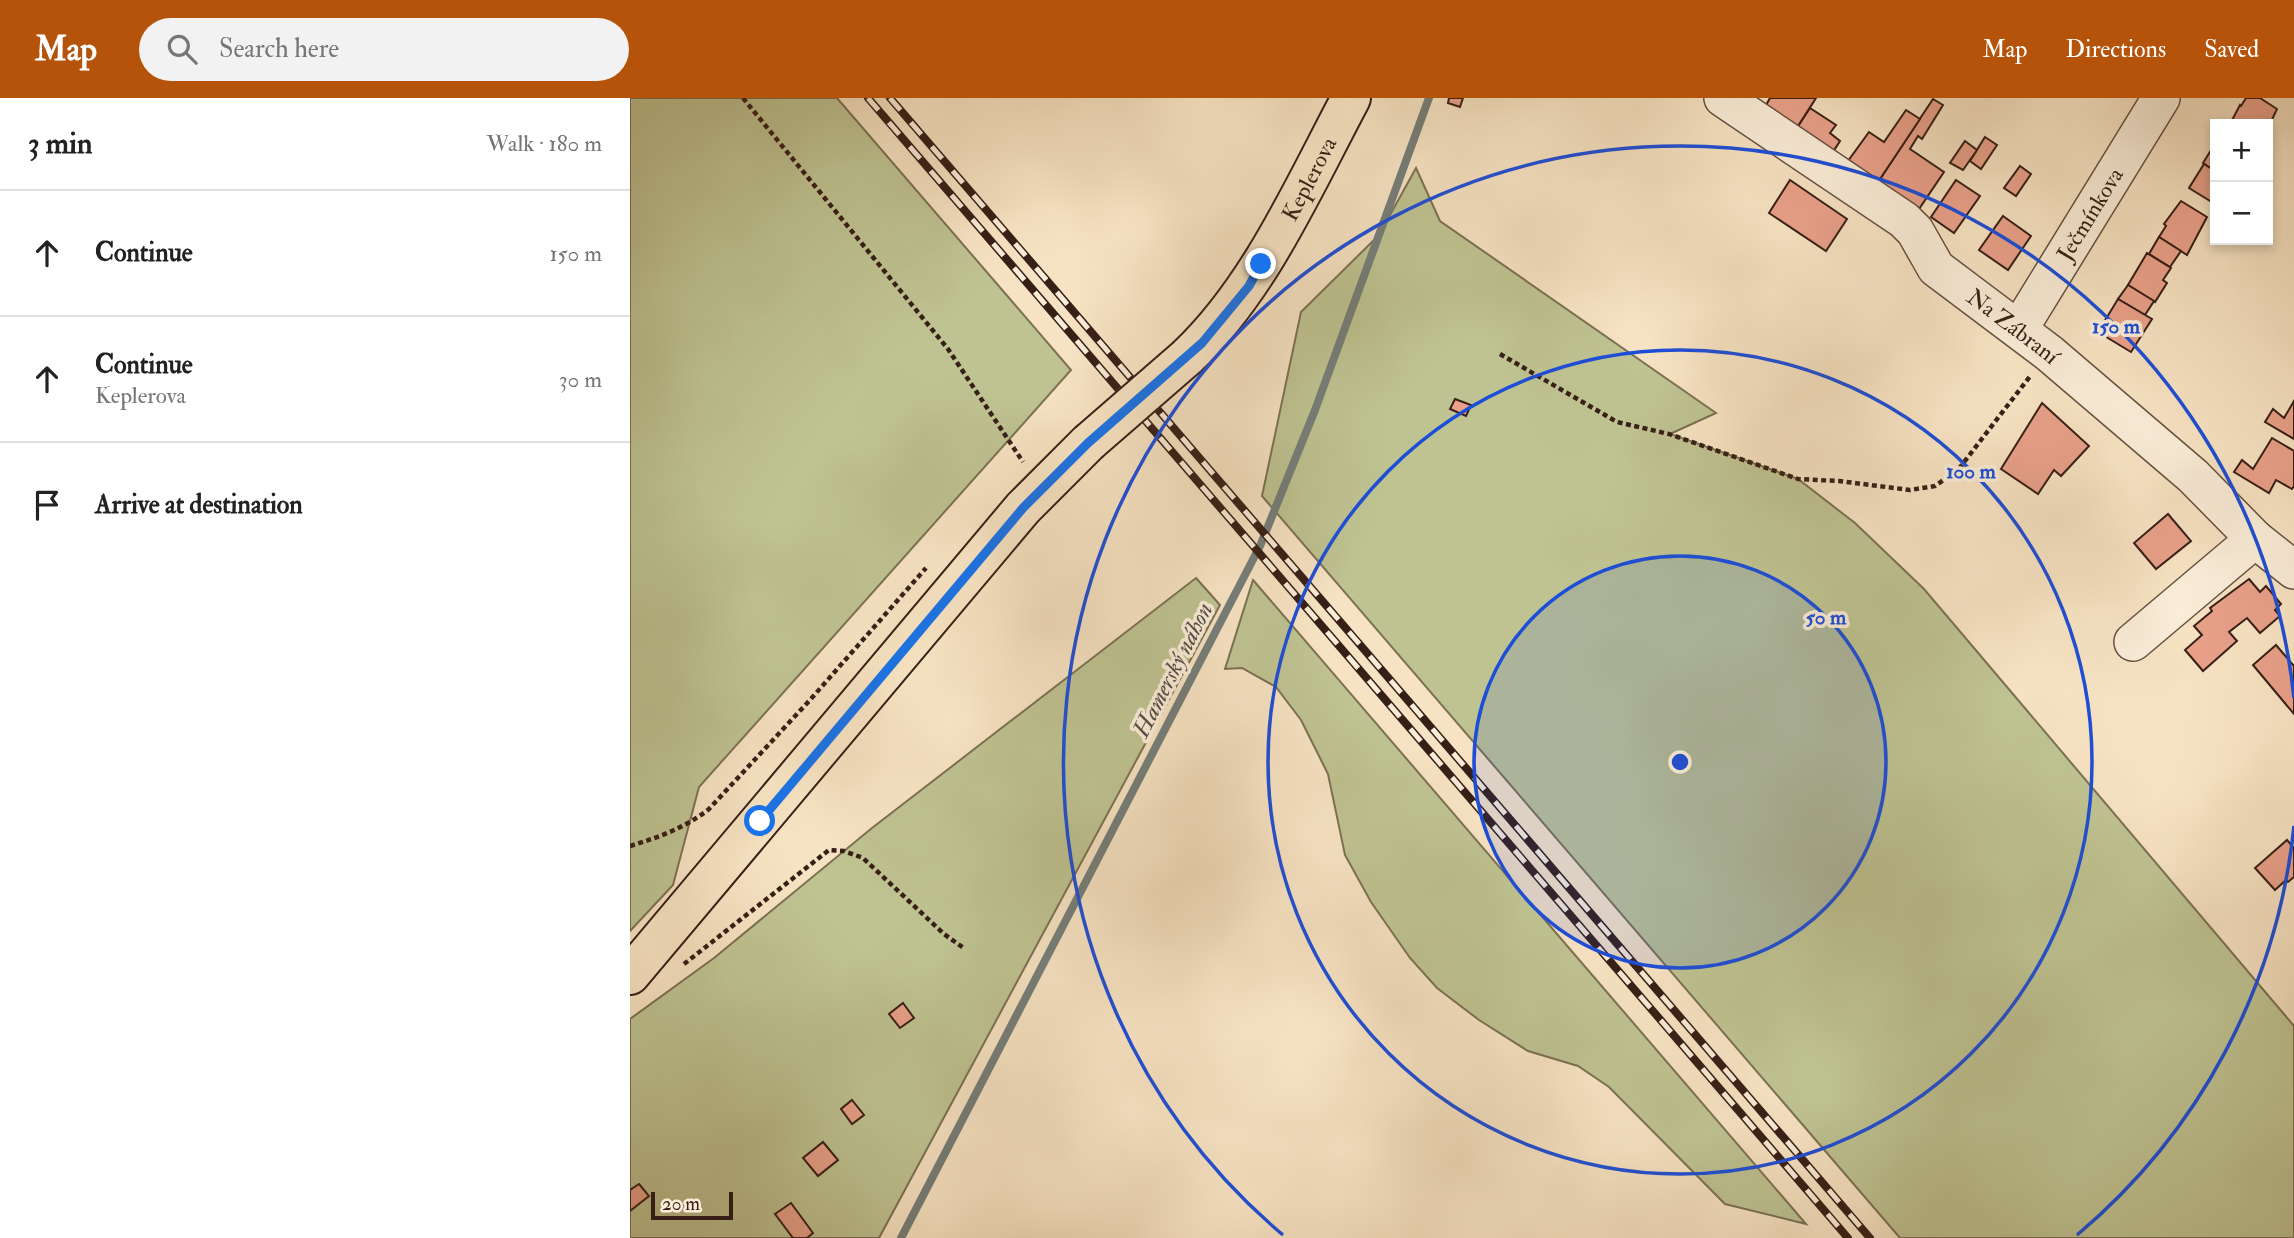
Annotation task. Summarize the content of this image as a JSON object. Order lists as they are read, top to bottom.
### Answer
{
  "streets": {
    "main road": ["Keplerova"],
    "street": ["Ječmínkova", "Na Zábraní"]
  },
  "crossings": [
    ["Ječmínkova", "Na Zábraní"]
  ],
  "water": ["Hamerský náhon"],
  "scale_bar": "20 m",
  "page": {
    "header": "Map",
    "search": "Search here",
    "nav": ["Map", "Directions", "Saved"],
    "heading": ["3 min", "Walk · 180 m"],
    "map_buttons": ["+", "−"],
    "list": [
      ["Continue", "150 m"],
      ["Continue", "Keplerova", "30 m"],
      "Arrive at destination"
    ],
    "scale": "20 m"
  },
  "rings": ["150 m", "100 m", "50 m"]
}
